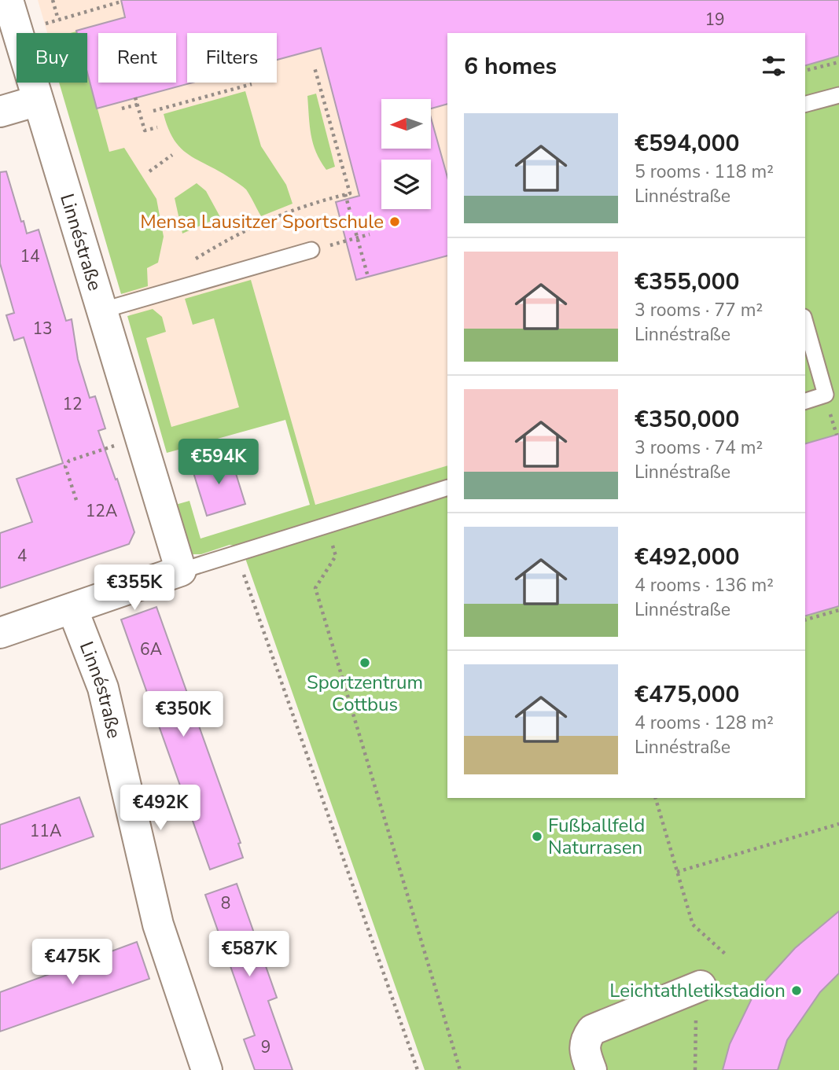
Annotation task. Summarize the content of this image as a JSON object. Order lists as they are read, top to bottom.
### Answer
{
  "streets": {
    "street": ["Linnéstraße"]
  },
  "places": [
    "Mensa Lausitzer Sportschule",
    "Sportzentrum Cottbus",
    "Fußballfeld Naturrasen",
    "Leichtathletikstadion"
  ],
  "house_numbers": [
    "19",
    "14",
    "13",
    "12",
    "12A",
    "4",
    "6A",
    "11A",
    "8",
    "9"
  ],
  "north": "left",
  "page": {
    "chip": ["Buy", "Rent", "Filters"],
    "heading": "6 homes",
    "list": [
      {
        "name": "€594,000",
        "note": "5 rooms · 118 m² · Linnéstraße"
      },
      {
        "name": "€355,000",
        "note": "3 rooms · 77 m² · Linnéstraße"
      },
      {
        "name": "€350,000",
        "note": "3 rooms · 74 m² · Linnéstraße"
      },
      {
        "name": "€492,000",
        "note": "4 rooms · 136 m² · Linnéstraße"
      },
      {
        "name": "€475,000",
        "note": "4 rooms · 128 m² · Linnéstraße"
      }
    ],
    "price": [
      "€594K",
      "€355K",
      "€350K",
      "€492K",
      "€587K",
      "€475K"
    ]
  }
}
